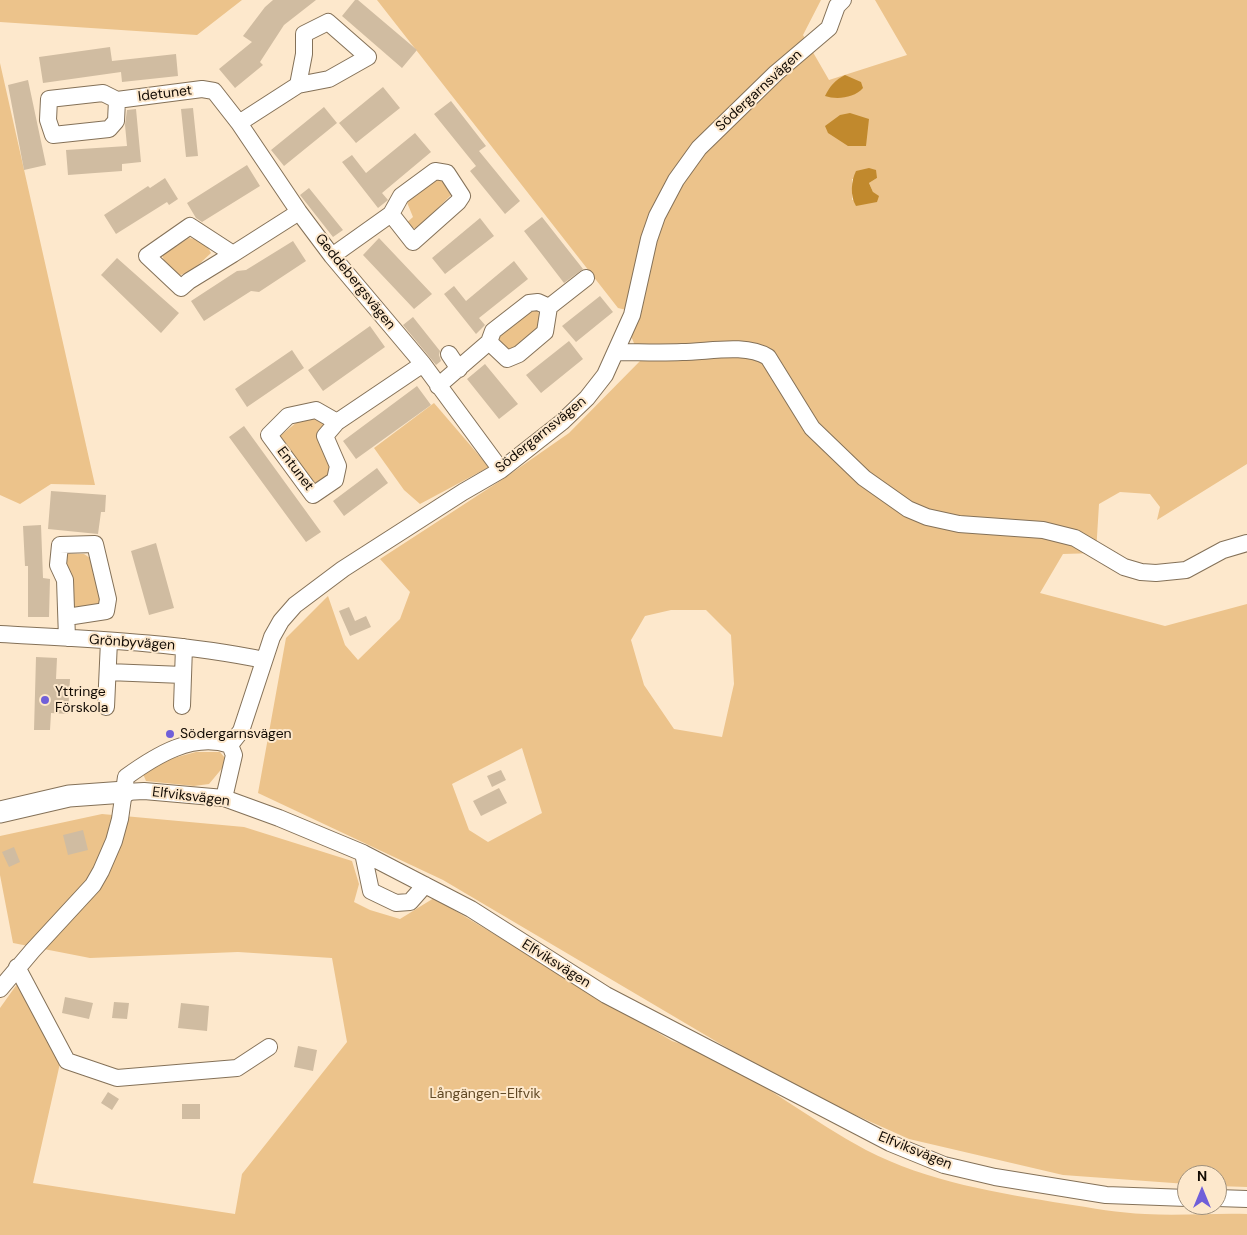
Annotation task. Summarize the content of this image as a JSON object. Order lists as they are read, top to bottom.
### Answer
{
  "streets": {
    "street": [
      "Södergarnsvägen",
      "Idetunet",
      "Geddebergsvägen",
      "Entunet",
      "Grönbyvägen",
      "Elfviksvägen"
    ]
  },
  "crossings": [
    ["Södergarnsvägen", "Geddebergsvägen"],
    ["Södergarnsvägen", "Grönbyvägen"],
    ["Idetunet", "Geddebergsvägen"],
    ["Geddebergsvägen", "Entunet"]
  ],
  "parks": ["Långängen-Elfvik"],
  "places": ["Yttringe Förskola", "Södergarnsvägen"],
  "north": "top"
}
